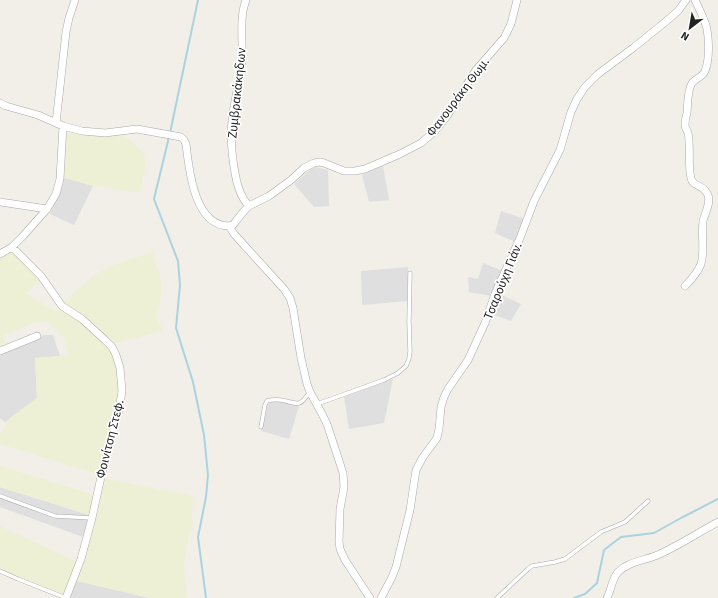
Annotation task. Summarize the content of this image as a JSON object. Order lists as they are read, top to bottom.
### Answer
{
  "streets": {
    "street": [
      "Ζυμβρακάκηδων",
      "Φανουράκη Θωμ.",
      "Τσαρούχη Γιάν.",
      "Φοινίτση Στεφ."
    ]
  },
  "crossings": [
    ["Ζυμβρακάκηδων", "Φανουράκη Θωμ."]
  ],
  "north": "bottom left"
}
